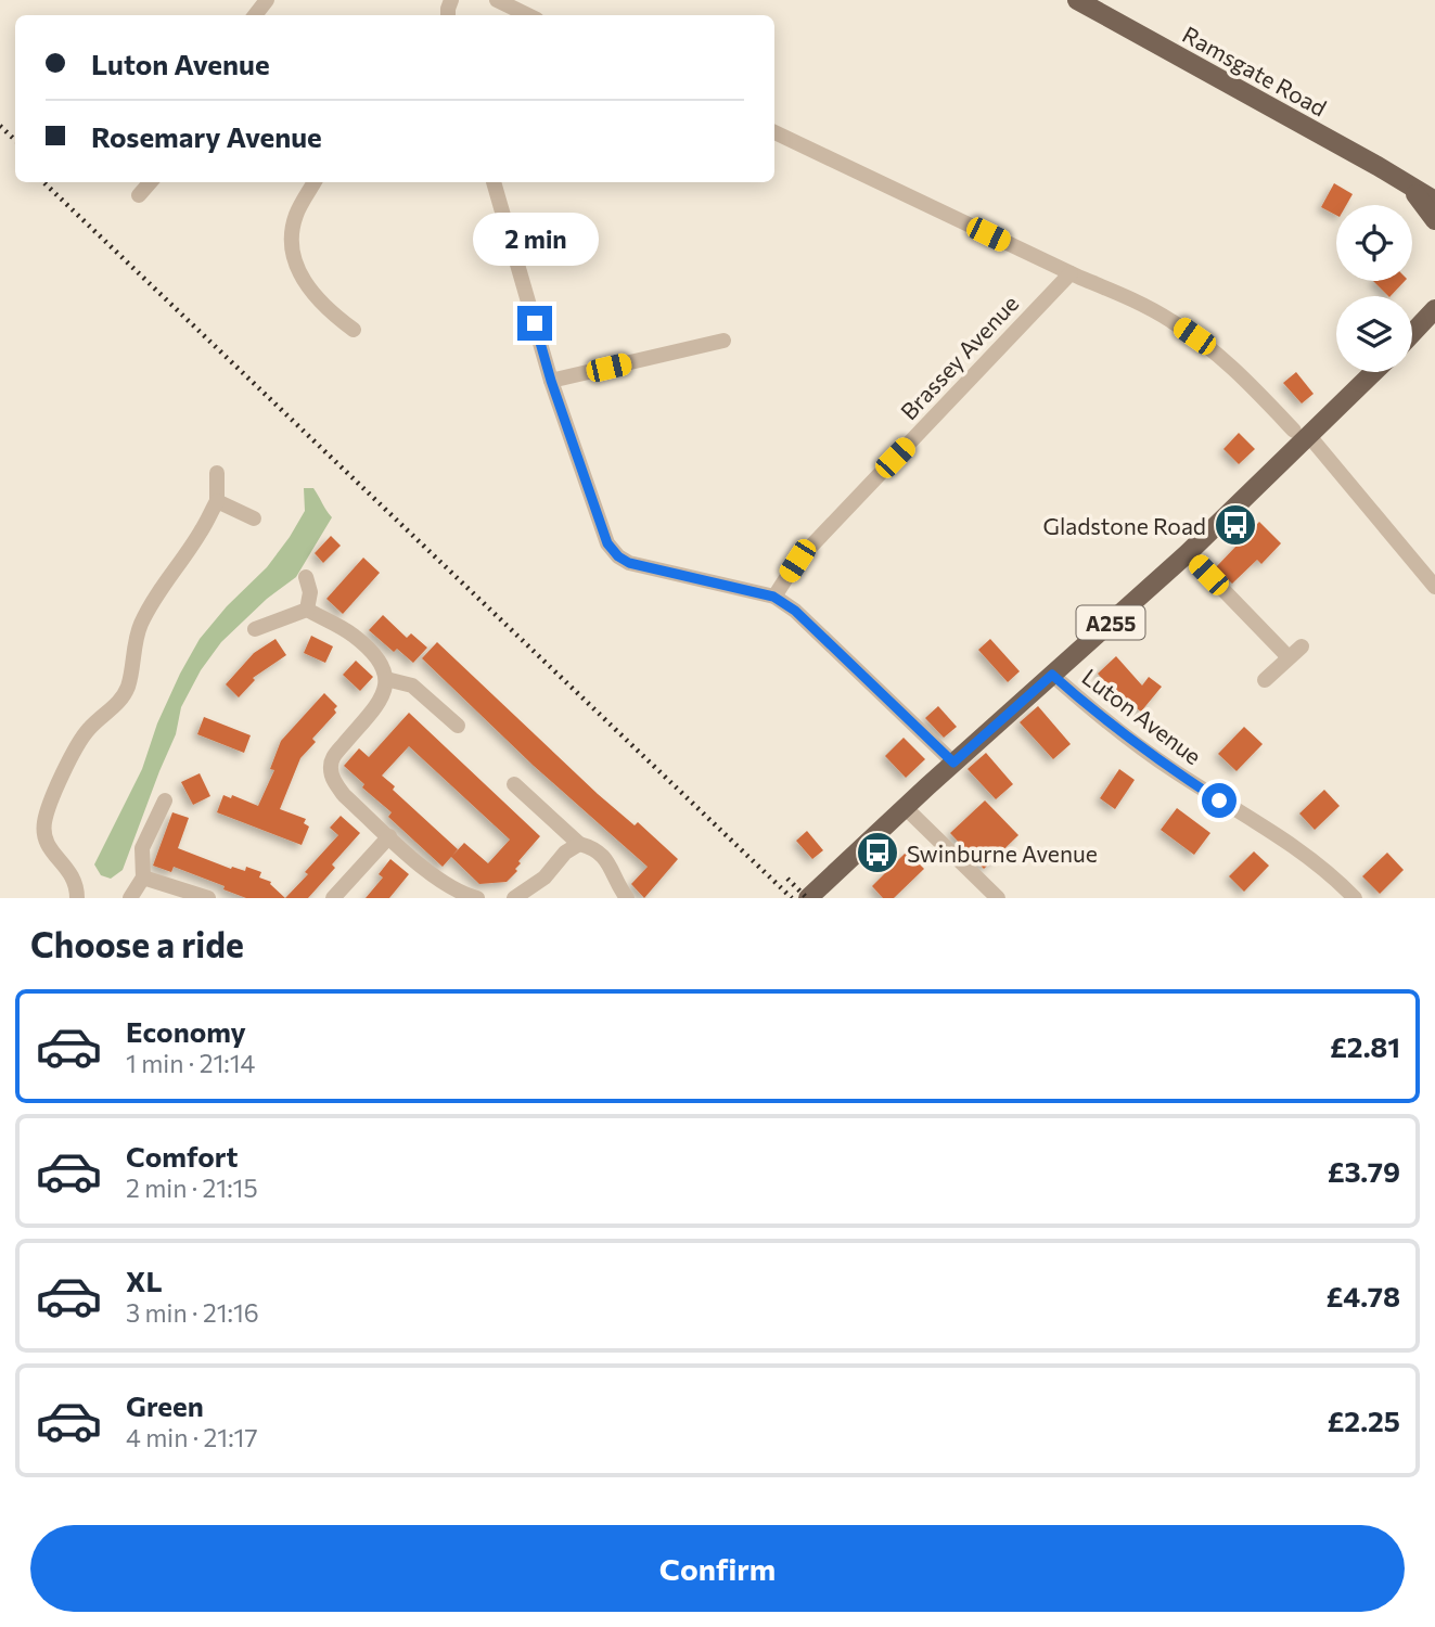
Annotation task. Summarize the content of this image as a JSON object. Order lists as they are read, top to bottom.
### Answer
{
  "streets": {
    "main road": ["Ramsgate Road", "A255"],
    "street": ["Brassey Avenue", "Luton Avenue"]
  },
  "crossings": [
    ["A255", "Luton Avenue"]
  ],
  "places": {
    "bus stop": ["Gladstone Road", "Swinburne Avenue"]
  },
  "page": {
    "banner": ["Luton Avenue", "Rosemary Avenue"],
    "bubble": "2 min",
    "heading": "Choose a ride",
    "list": [
      {
        "name": "Economy",
        "note": "1 min · 21:14",
        "value": "£2.81"
      },
      {
        "name": "Comfort",
        "note": "2 min · 21:15",
        "value": "£3.79"
      },
      {
        "name": "XL",
        "note": "3 min · 21:16",
        "value": "£4.78"
      },
      {
        "name": "Green",
        "note": "4 min · 21:17",
        "value": "£2.25"
      }
    ],
    "buttons": "Confirm"
  }
}
